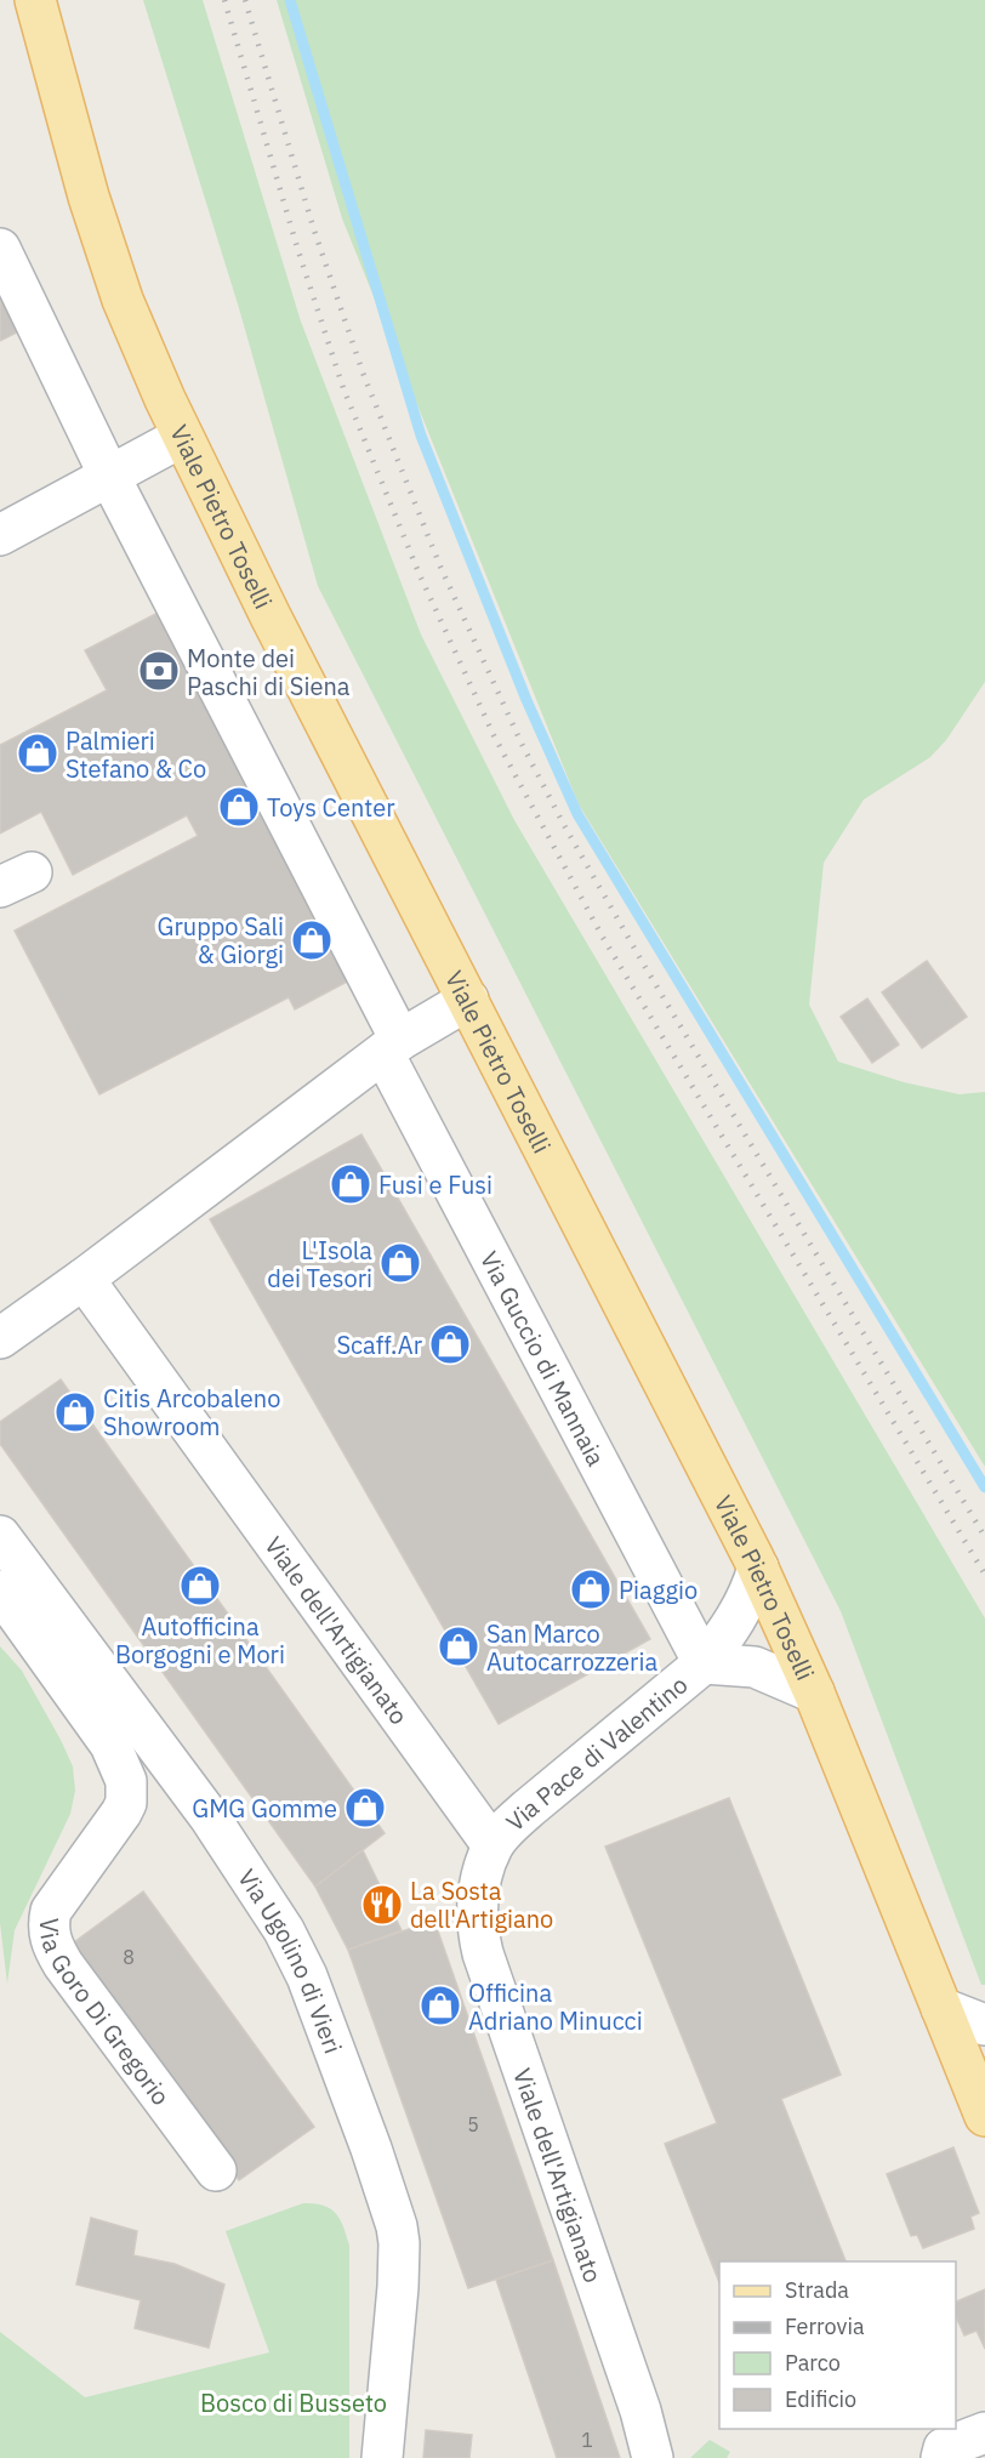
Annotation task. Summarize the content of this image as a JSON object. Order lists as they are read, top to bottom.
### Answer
{
  "streets": {
    "main road": ["Viale Pietro Toselli"],
    "lane": [
      "Via Guccio di Mannaia",
      "Viale dell'Artigianato",
      "Via Pace di Valentino",
      "Via Ugolino di Vieri",
      "Via Goro Di Gregorio"
    ]
  },
  "crossings": [
    ["Viale Pietro Toselli", "Via Pace di Valentino"],
    ["Via Guccio di Mannaia", "Via Pace di Valentino"],
    ["Viale dell'Artigianato", "Via Pace di Valentino"],
    ["Via Ugolino di Vieri", "Via Goro Di Gregorio"]
  ],
  "parks": ["Bosco di Busseto"],
  "places": {
    "bank": ["Monte dei Paschi di Siena"],
    "shop": [
      "Palmieri Stefano & Co",
      "Toys Center",
      "Gruppo Sali & Giorgi",
      "Fusi e Fusi",
      "L'Isola dei Tesori",
      "Scaff.Ar",
      "Citis Arcobaleno Showroom",
      "Autofficina Borgogni e Mori",
      "Piaggio",
      "San Marco Autocarrozzeria",
      "GMG Gomme",
      "Officina Adriano Minucci"
    ],
    "restaurant": ["La Sosta dell'Artigiano"]
  },
  "house_numbers": ["8", "5", "1"],
  "legend": [
    "Strada",
    "Ferrovia",
    "Parco",
    "Edificio"
  ]
}
